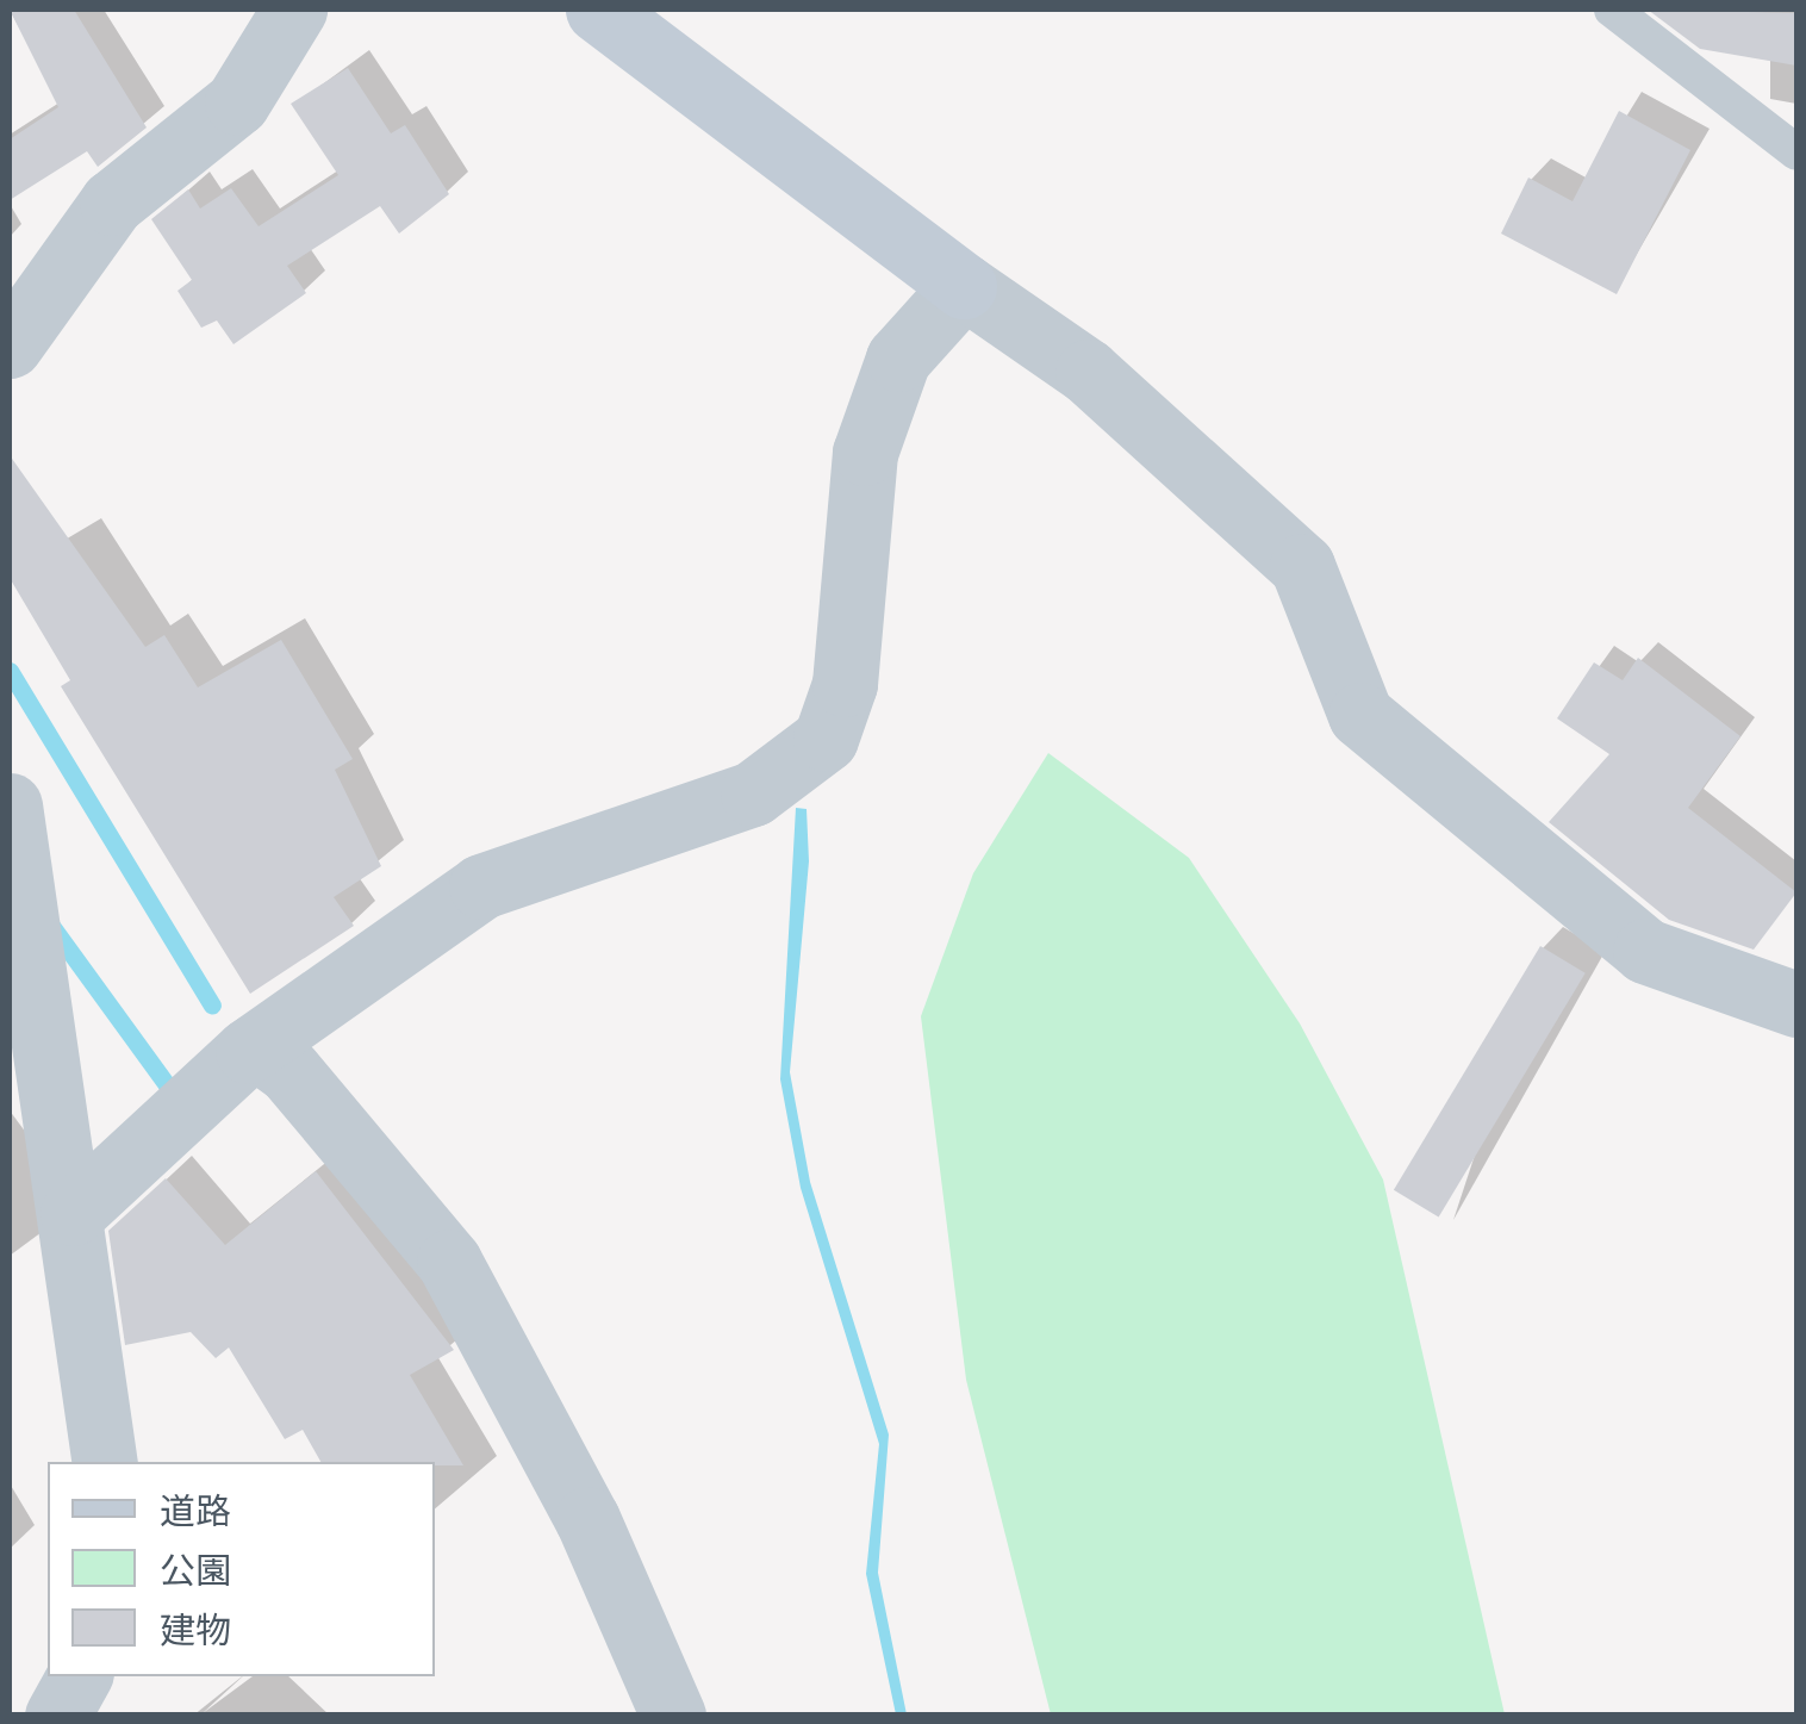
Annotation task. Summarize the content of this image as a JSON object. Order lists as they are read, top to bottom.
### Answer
{
  "legend": ["道路", "公園", "建物"]
}
